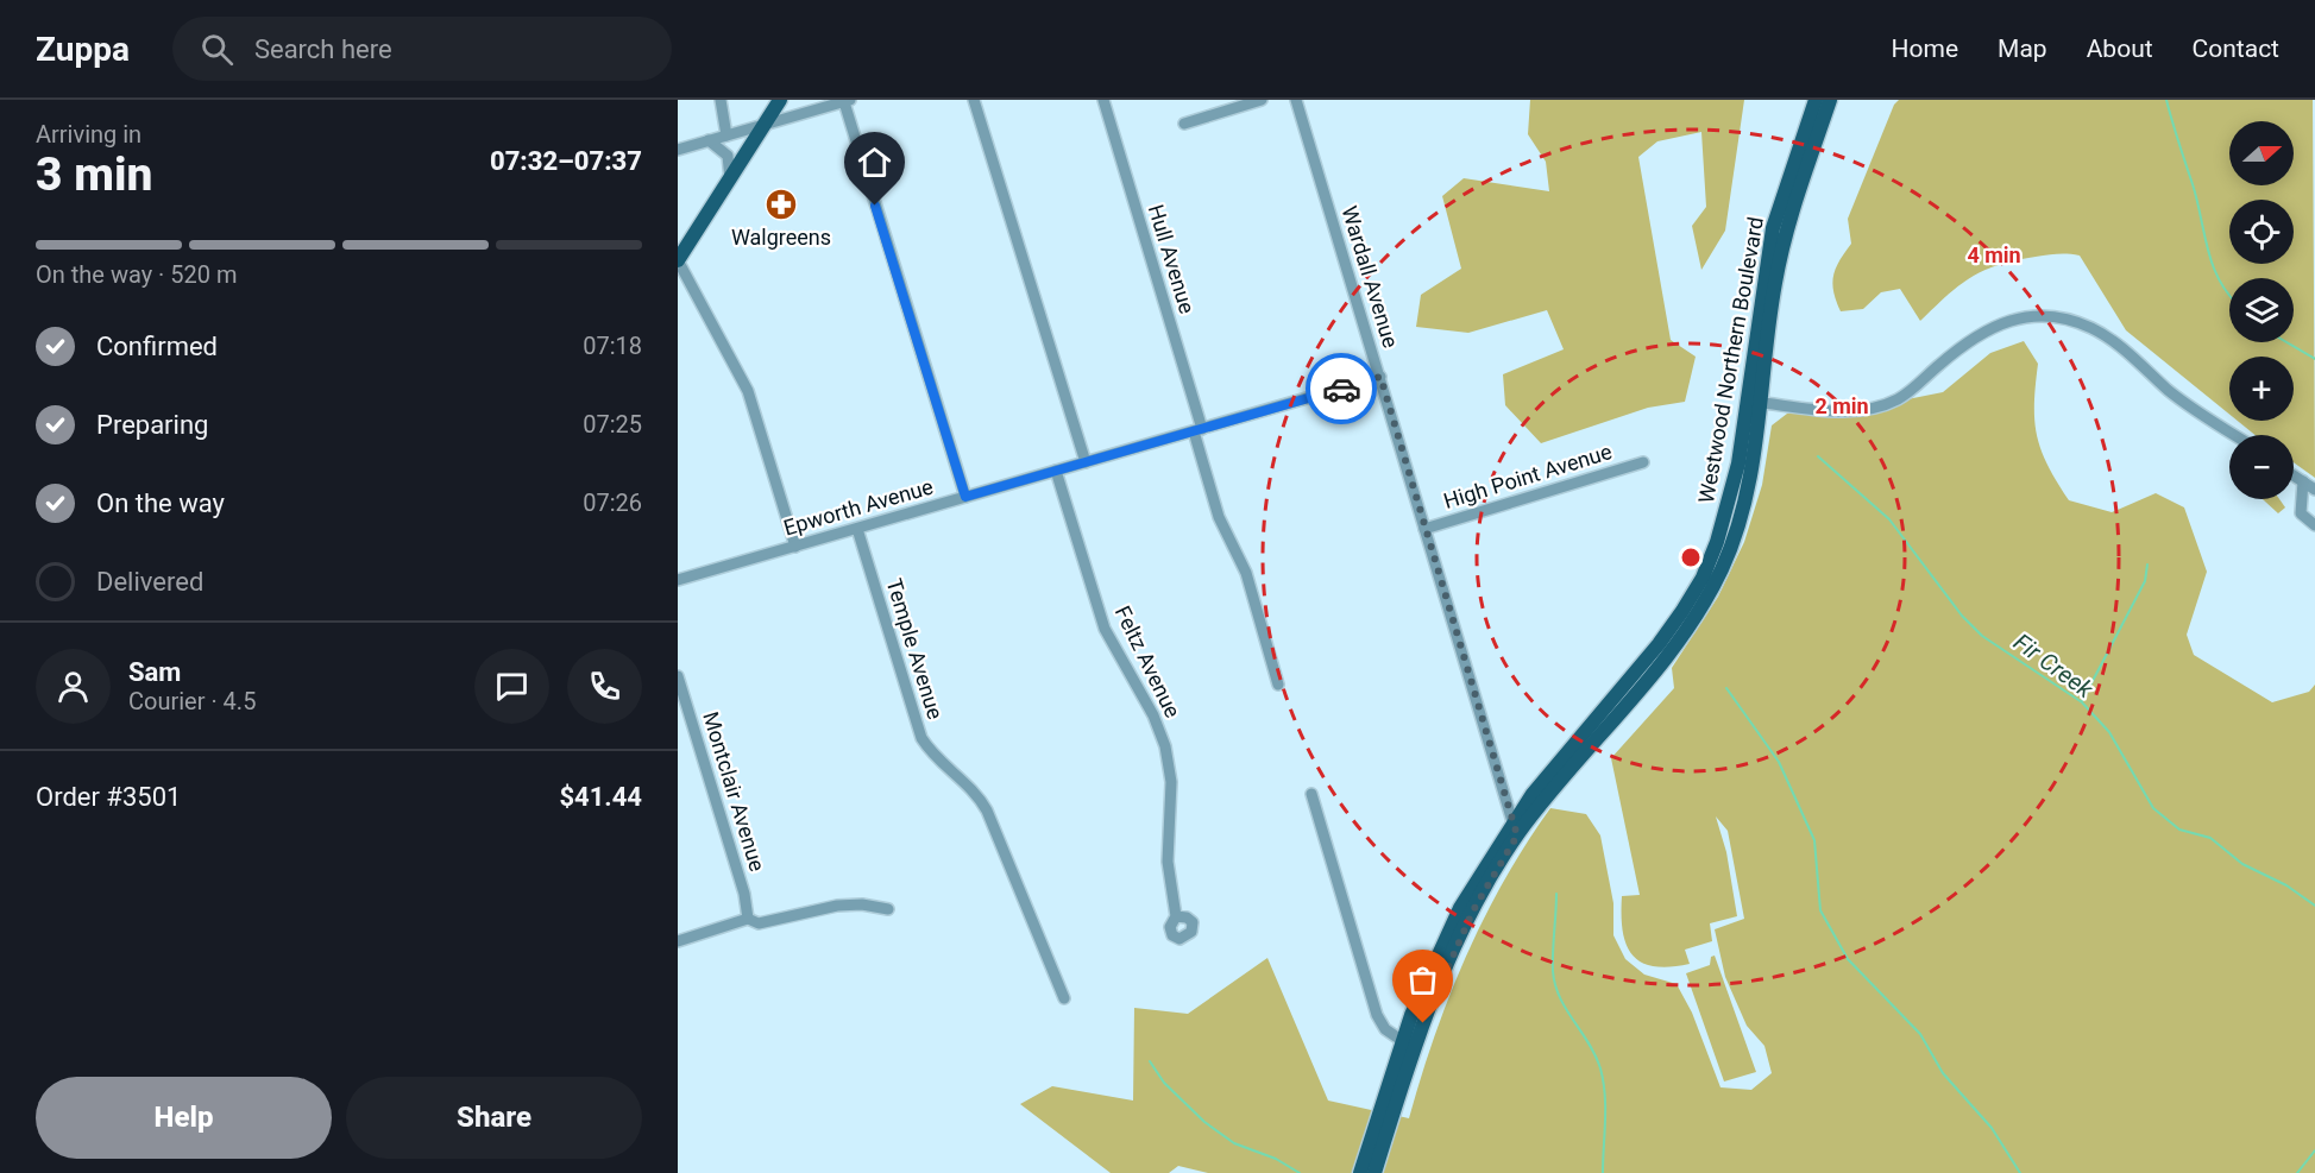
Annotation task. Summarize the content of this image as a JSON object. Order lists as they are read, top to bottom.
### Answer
{
  "streets": {
    "main road": ["Westwood Northern Boulevard"],
    "street": [
      "Hull Avenue",
      "Wardall Avenue",
      "High Point Avenue",
      "Epworth Avenue",
      "Temple Avenue",
      "Feltz Avenue",
      "Montclair Avenue"
    ]
  },
  "crossings": [
    ["Hull Avenue", "Epworth Avenue"],
    ["Wardall Avenue", "Westwood Northern Boulevard"],
    ["Wardall Avenue", "High Point Avenue"],
    ["Wardall Avenue", "Epworth Avenue"],
    ["Epworth Avenue", "Temple Avenue"],
    ["Epworth Avenue", "Feltz Avenue"]
  ],
  "water": ["Fir Creek"],
  "places": {
    "pharmacy": ["Walgreens"]
  },
  "north": "right",
  "page": {
    "header": "Zuppa",
    "search": "Search here",
    "nav": [
      "Home",
      "Map",
      "About",
      "Contact"
    ],
    "heading": ["3 min", "Arriving in", "07:32–07:37"],
    "panel": [
      "Sam",
      "Courier · 4.5",
      "Order #3501",
      "$41.44"
    ],
    "map_buttons": ["+", "−"],
    "bar": "On the way · 520 m",
    "list": [
      ["Confirmed", "07:18"],
      ["Preparing", "07:25"],
      ["On the way", "07:26"],
      "Delivered"
    ],
    "buttons": ["Help", "Share"]
  },
  "rings": ["4 min", "2 min"]
}
